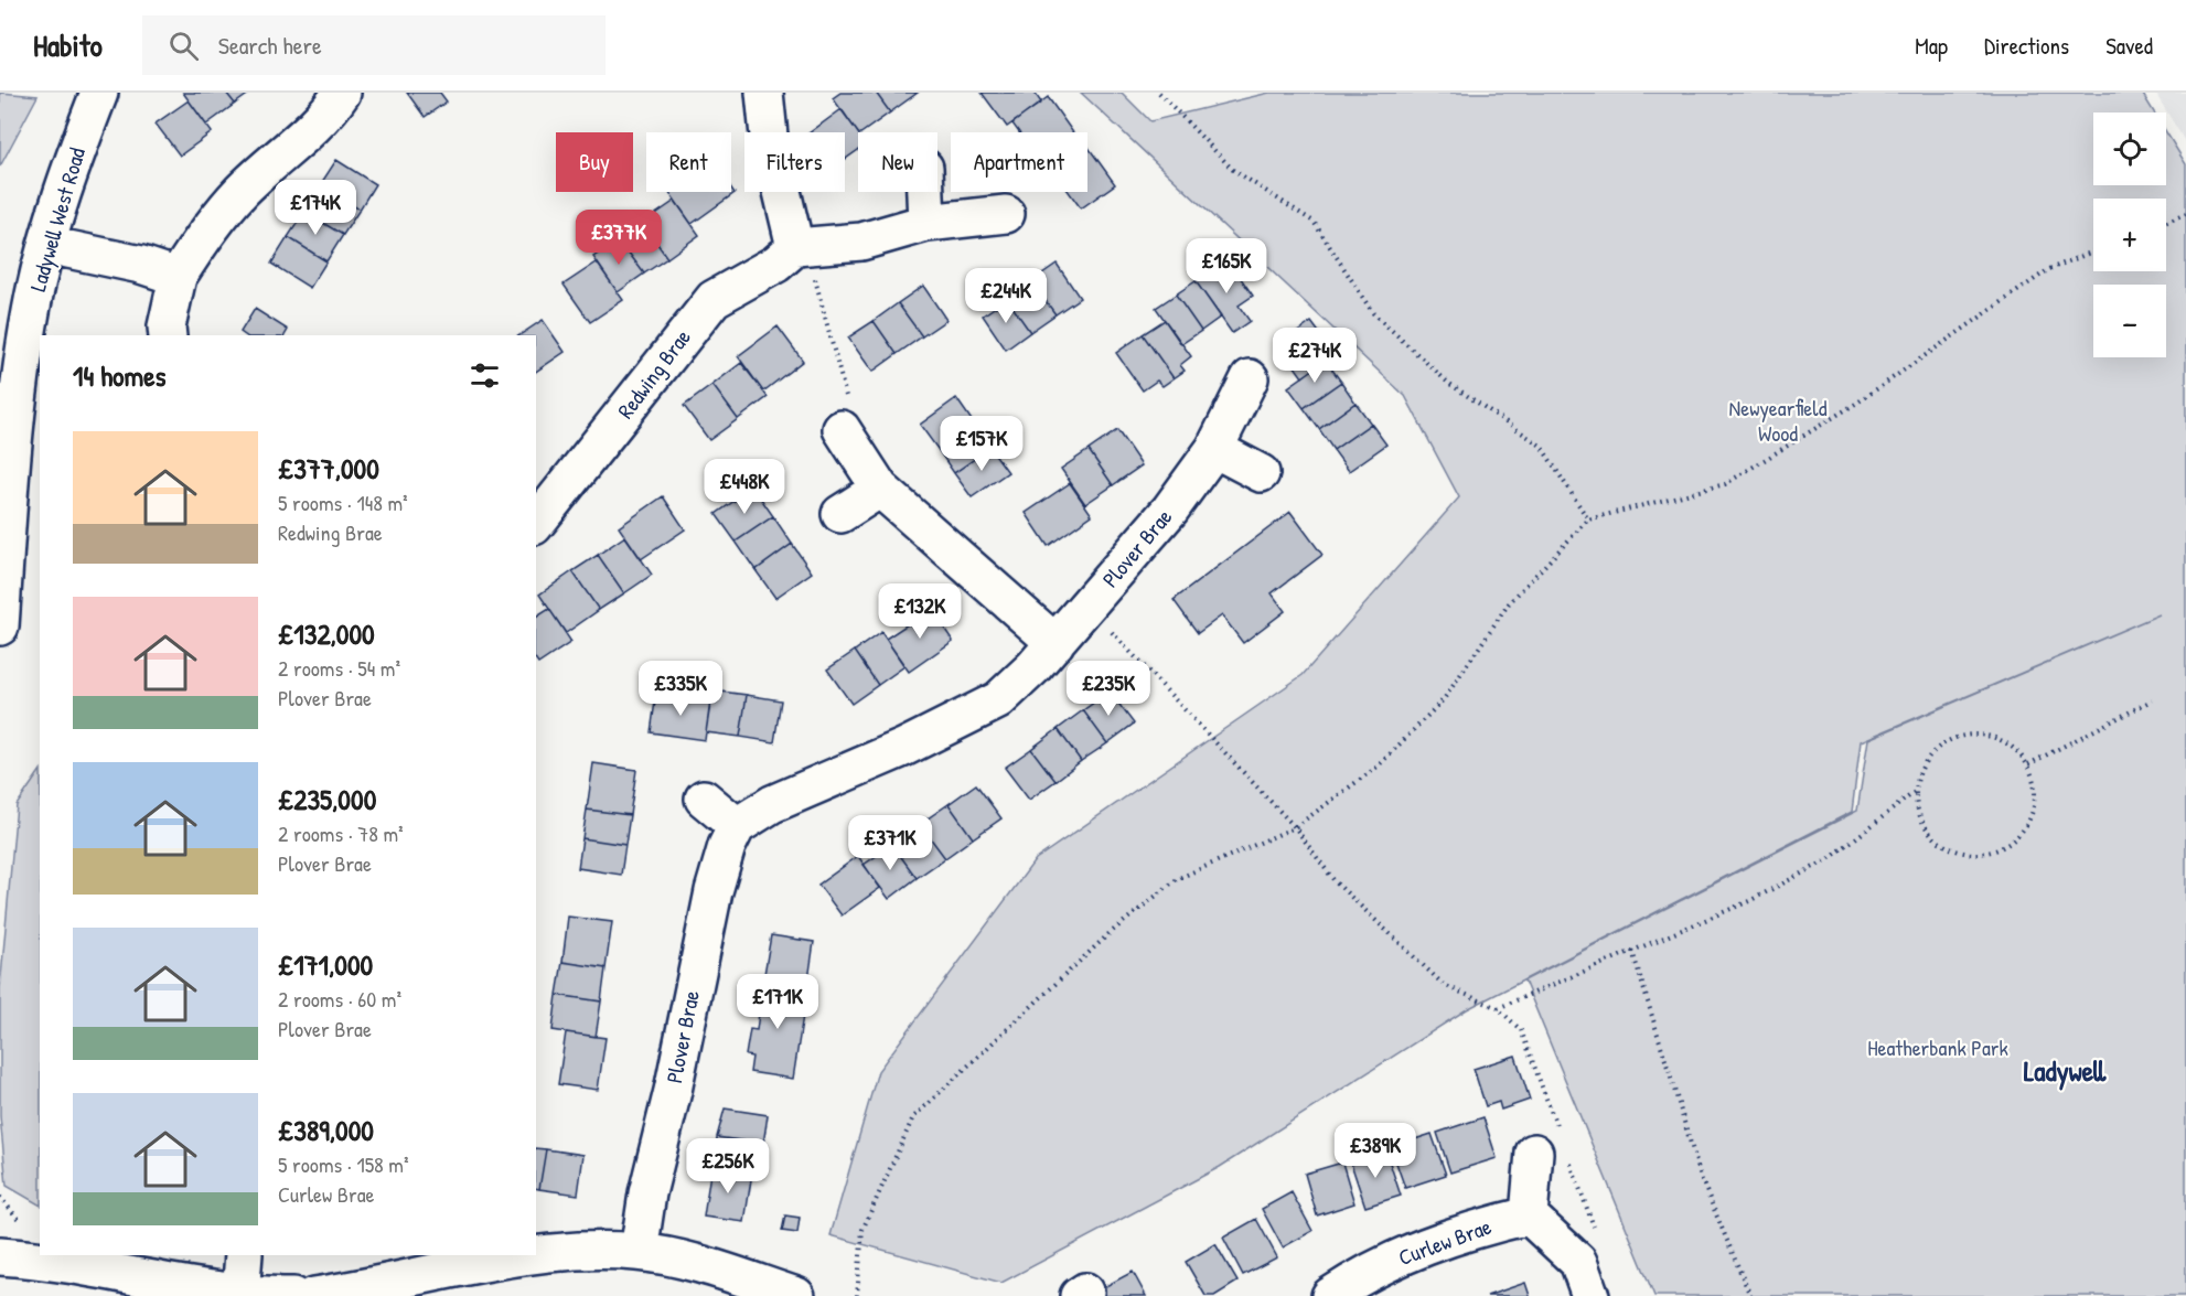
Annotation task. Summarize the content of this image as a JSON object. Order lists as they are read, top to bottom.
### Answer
{
  "streets": {
    "street": [
      "Ladywell West Road",
      "Redwing Brae",
      "Plover Brae",
      "Curlew Brae"
    ]
  },
  "districts": ["Ladywell"],
  "parks": ["Newyearfield Wood", "Heatherbank Park"],
  "page": {
    "header": "Habito",
    "search": "Search here",
    "nav": ["Map", "Directions", "Saved"],
    "map_buttons": ["+", "−"],
    "chip": [
      "Buy",
      "Rent",
      "Filters",
      "New",
      "Apartment"
    ],
    "price": [
      "£174K",
      "£377K",
      "£165K",
      "£244K",
      "£274K",
      "£157K",
      "£448K",
      "£132K",
      "£335K",
      "£235K",
      "£371K",
      "£171K",
      "£389K",
      "£256K"
    ],
    "heading": "14 homes",
    "list": [
      {
        "name": "£377,000",
        "note": "5 rooms · 148 m² · Redwing Brae"
      },
      {
        "name": "£132,000",
        "note": "2 rooms · 54 m² · Plover Brae"
      },
      {
        "name": "£235,000",
        "note": "2 rooms · 78 m² · Plover Brae"
      },
      {
        "name": "£171,000",
        "note": "2 rooms · 60 m² · Plover Brae"
      },
      {
        "name": "£389,000",
        "note": "5 rooms · 158 m² · Curlew Brae"
      }
    ]
  }
}
